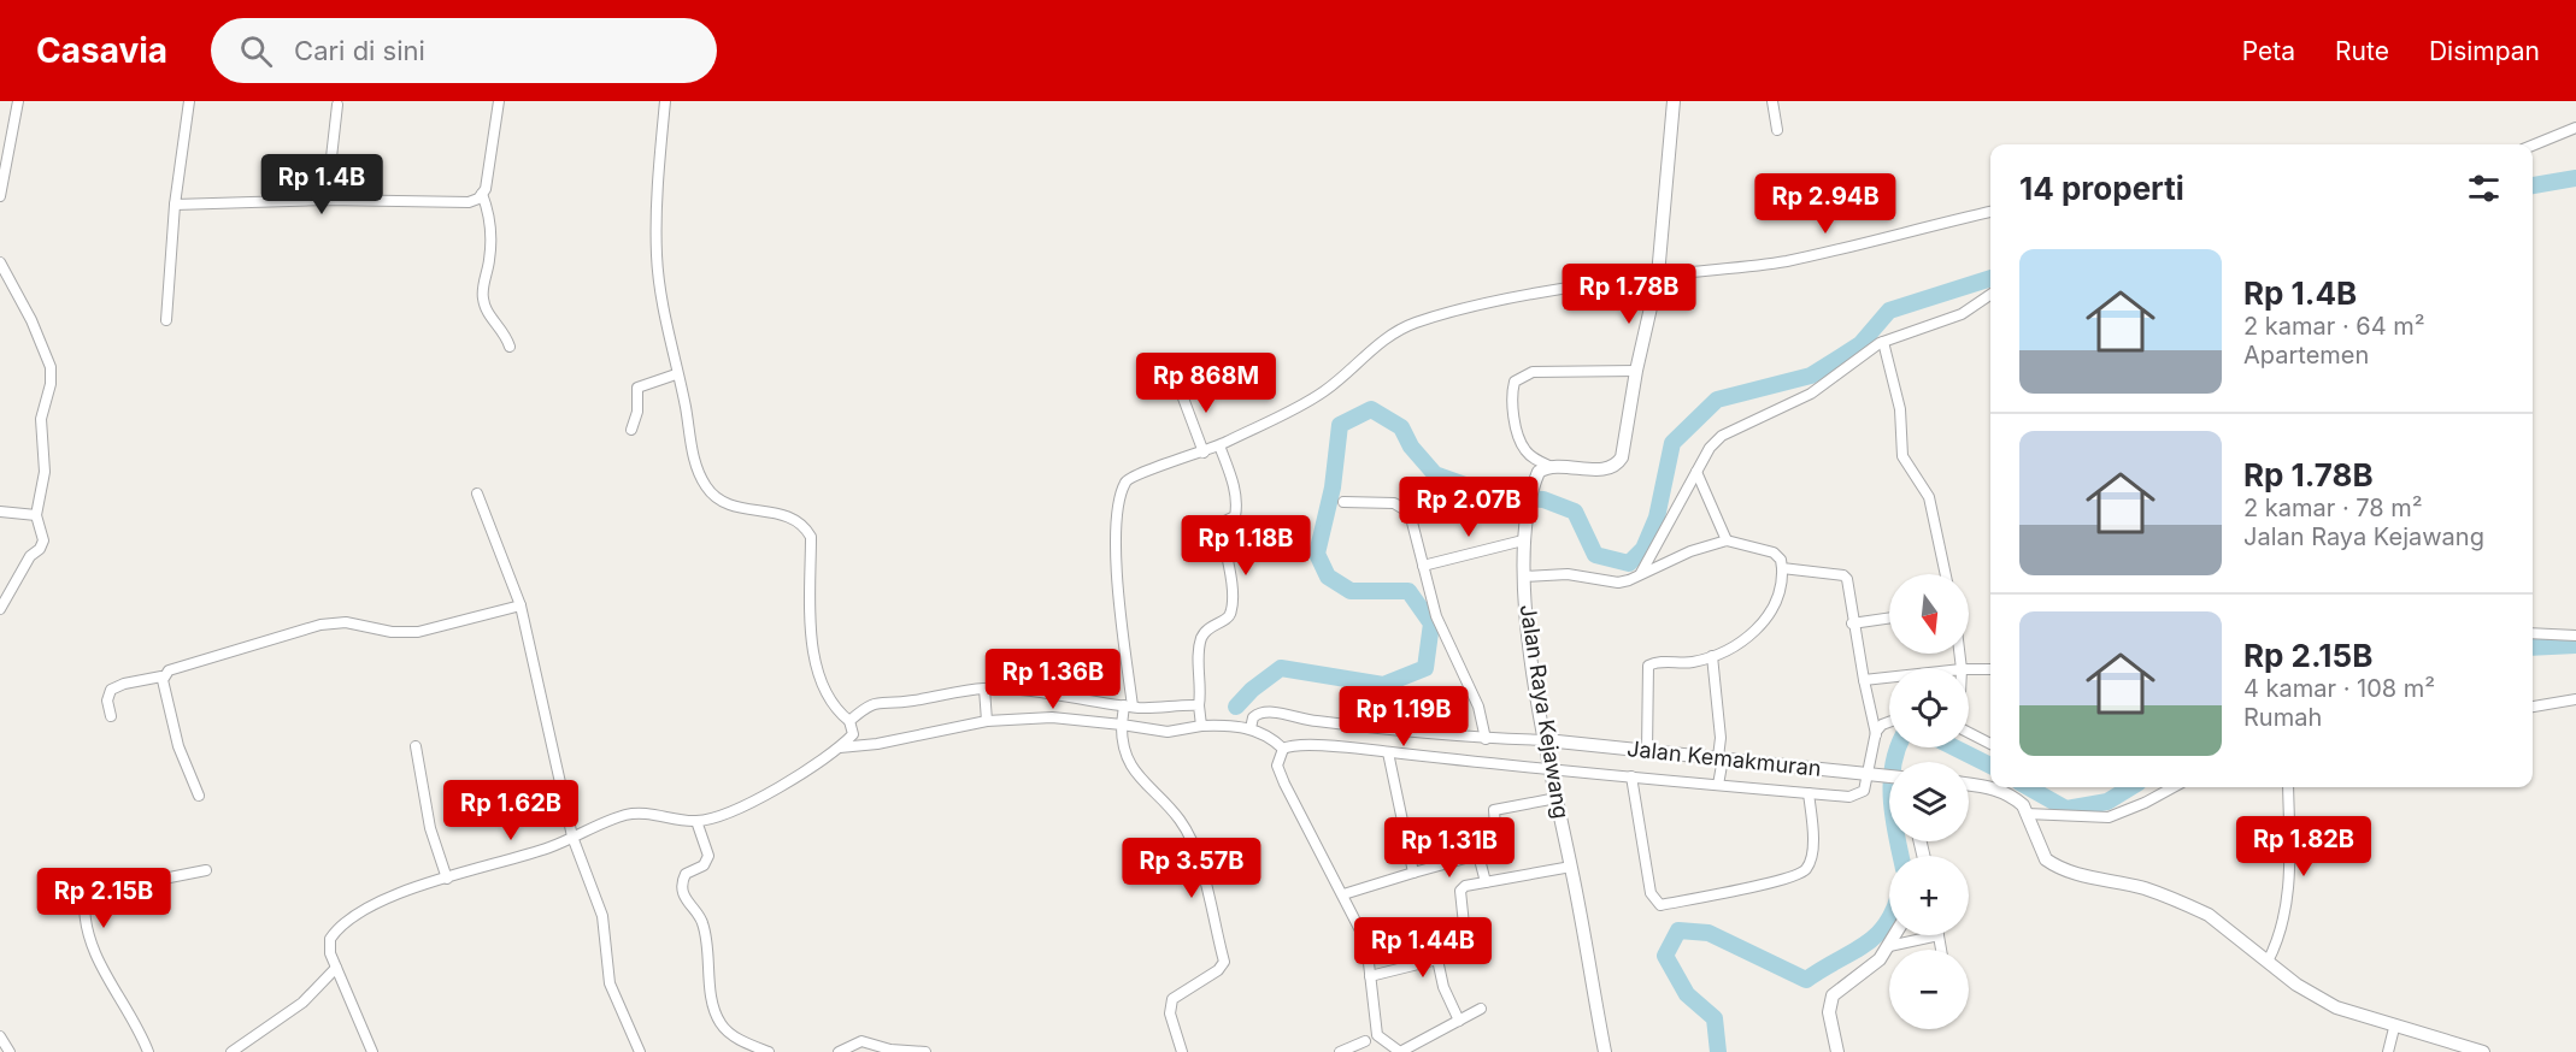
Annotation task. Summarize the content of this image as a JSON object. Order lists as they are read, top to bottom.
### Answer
{
  "streets": {
    "street": ["Jalan Raya Kejawang", "Jalan Kemakmuran"]
  },
  "crossings": [
    ["Jalan Raya Kejawang", "Jalan Kemakmuran"]
  ],
  "north": "bottom",
  "page": {
    "header": "Casavia",
    "search": "Cari di sini",
    "nav": ["Peta", "Rute", "Disimpan"],
    "heading": "14 properti",
    "price": [
      "Rp 1.4B",
      "Rp 2.94B",
      "Rp 1.78B",
      "Rp 868M",
      "Rp 2.07B",
      "Rp 1.18B",
      "Rp 1.36B",
      "Rp 1.19B",
      "Rp 1.62B",
      "Rp 1.82B",
      "Rp 1.31B",
      "Rp 3.57B",
      "Rp 2.15B",
      "Rp 1.44B"
    ],
    "list": [
      {
        "name": "Rp 1.4B",
        "note": "2 kamar · 64 m² · Apartemen"
      },
      {
        "name": "Rp 1.78B",
        "note": "2 kamar · 78 m² · Jalan Raya Kejawang"
      },
      {
        "name": "Rp 2.15B",
        "note": "4 kamar · 108 m² · Rumah"
      }
    ],
    "map_buttons": ["+", "−"]
  }
}
